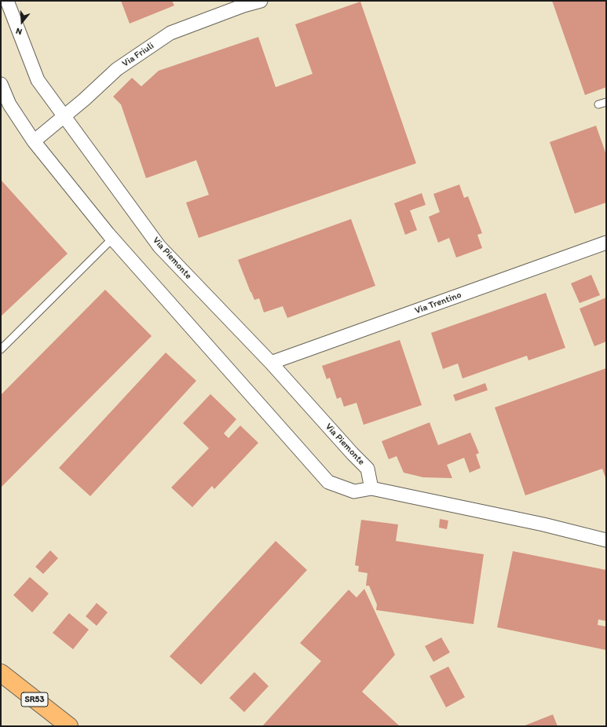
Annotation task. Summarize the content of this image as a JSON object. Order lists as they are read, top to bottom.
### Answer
{
  "streets": {
    "main road": ["SR53"],
    "street": ["Via Friuli", "Via Piemonte", "Via Trentino"]
  },
  "crossings": [
    ["Via Friuli", "Via Piemonte"],
    ["Via Piemonte", "Via Trentino"]
  ],
  "north": "bottom"
}
